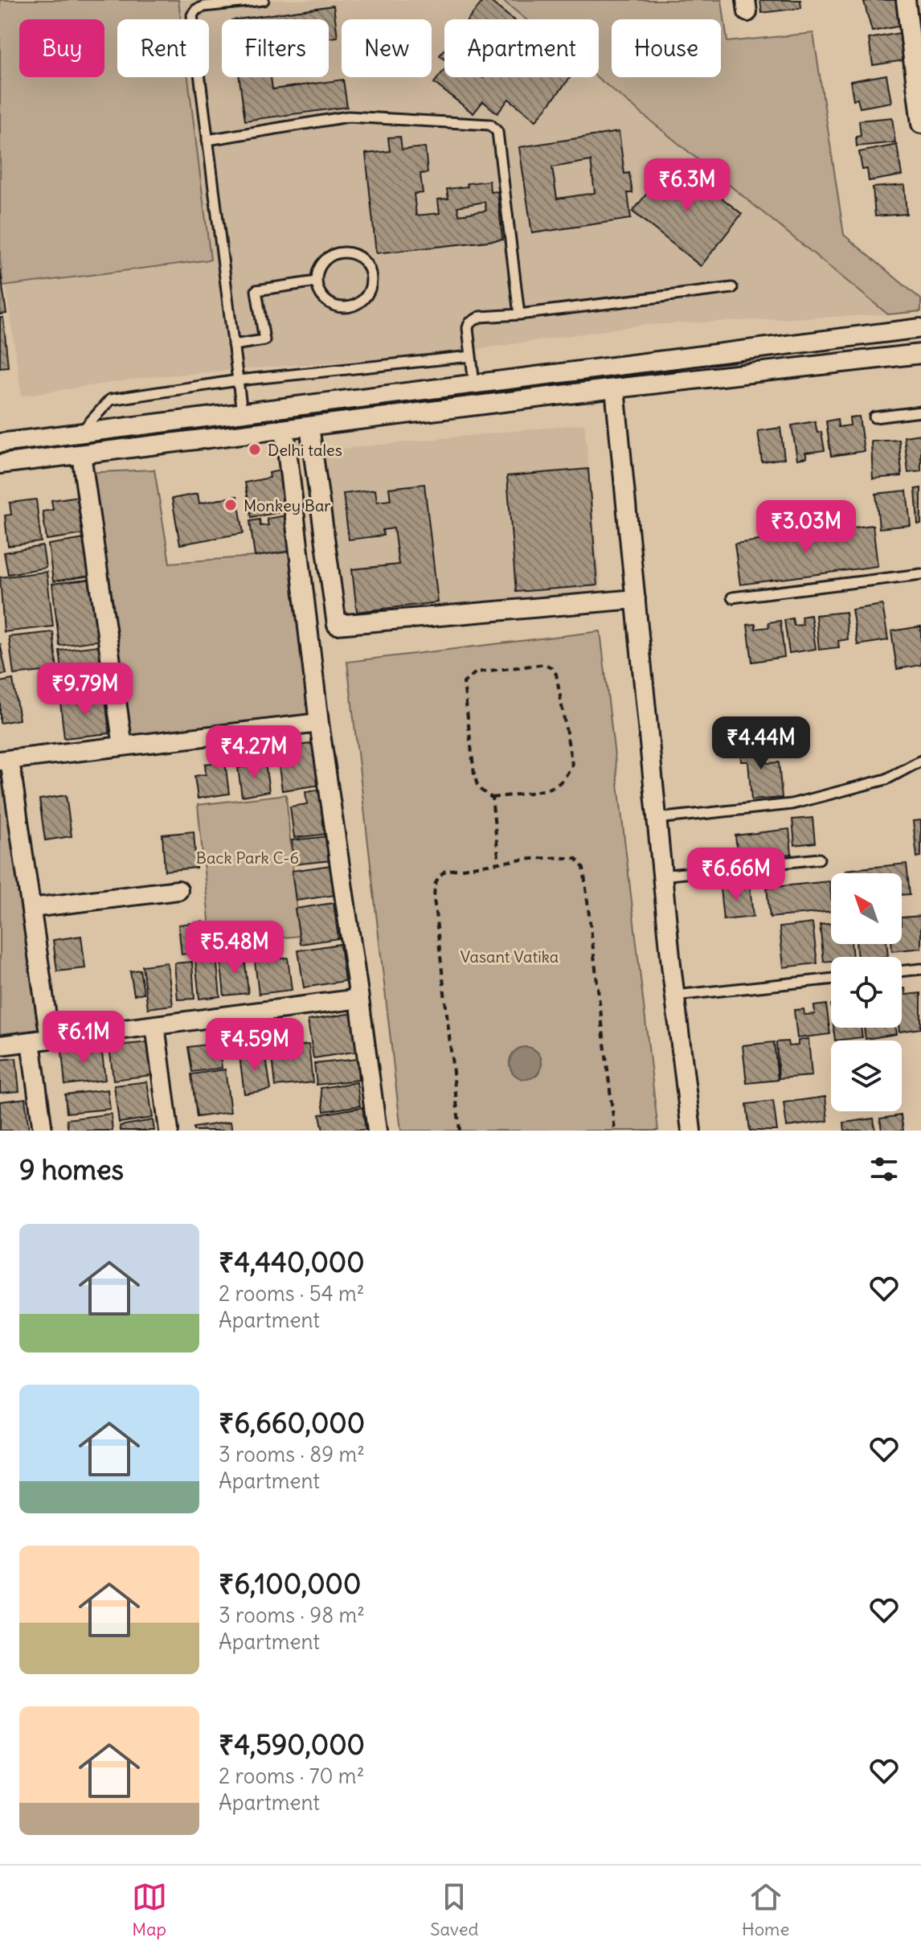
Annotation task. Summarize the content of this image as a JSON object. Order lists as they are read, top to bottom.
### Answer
{
  "parks": ["Back Park C-6", "Vasant Vatika"],
  "places": ["Delhi tales", "Monkey Bar"],
  "north": "top left",
  "page": {
    "chip": [
      "Buy",
      "Rent",
      "Filters",
      "New",
      "Apartment",
      "House"
    ],
    "price": [
      "₹6.3M",
      "₹3.03M",
      "₹9.79M",
      "₹4.44M",
      "₹4.27M",
      "₹6.66M",
      "₹5.48M",
      "₹6.1M",
      "₹4.59M"
    ],
    "heading": "9 homes",
    "list": [
      {
        "name": "₹4,440,000",
        "note": "2 rooms · 54 m² · Apartment"
      },
      {
        "name": "₹6,660,000",
        "note": "3 rooms · 89 m² · Apartment"
      },
      {
        "name": "₹6,100,000",
        "note": "3 rooms · 98 m² · Apartment"
      },
      {
        "name": "₹4,590,000",
        "note": "2 rooms · 70 m² · Apartment"
      }
    ],
    "tabs": ["Map", "Saved", "Home"]
  }
}
